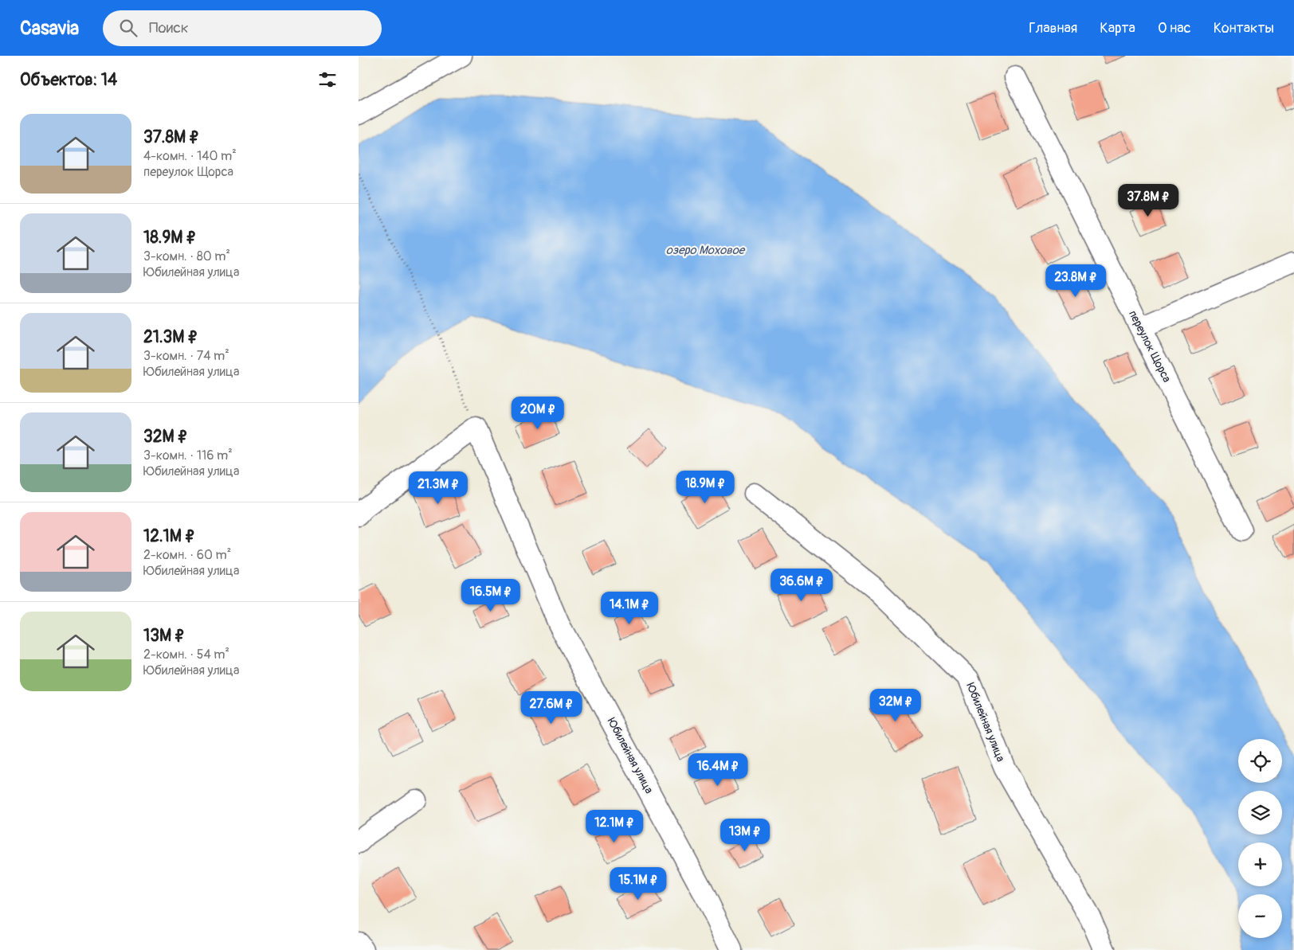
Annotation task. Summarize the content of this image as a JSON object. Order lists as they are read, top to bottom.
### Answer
{
  "streets": {
    "street": ["переулок Щорса", "Юбилейная улица"]
  },
  "water": ["озеро Моховое"],
  "page": {
    "header": "Casavia",
    "search": "Поиск",
    "nav": [
      "Главная",
      "Карта",
      "О нас",
      "Контакты"
    ],
    "heading": "Объектов: 14",
    "list": [
      {
        "name": "37.8M ₽",
        "note": "4-комн. · 140 m² · переулок Щорса"
      },
      {
        "name": "18.9M ₽",
        "note": "3-комн. · 80 m² · Юбилейная улица"
      },
      {
        "name": "21.3M ₽",
        "note": "3-комн. · 74 m² · Юбилейная улица"
      },
      {
        "name": "32M ₽",
        "note": "3-комн. · 116 m² · Юбилейная улица"
      },
      {
        "name": "12.1M ₽",
        "note": "2-комн. · 60 m² · Юбилейная улица"
      },
      {
        "name": "13M ₽",
        "note": "2-комн. · 54 m² · Юбилейная улица"
      }
    ],
    "price": [
      "37.8M ₽",
      "23.8M ₽",
      "20M ₽",
      "18.9M ₽",
      "21.3M ₽",
      "36.6M ₽",
      "16.5M ₽",
      "14.1M ₽",
      "32M ₽",
      "27.6M ₽",
      "16.4M ₽",
      "12.1M ₽",
      "13M ₽",
      "15.1M ₽"
    ],
    "map_buttons": ["+", "−"]
  }
}
